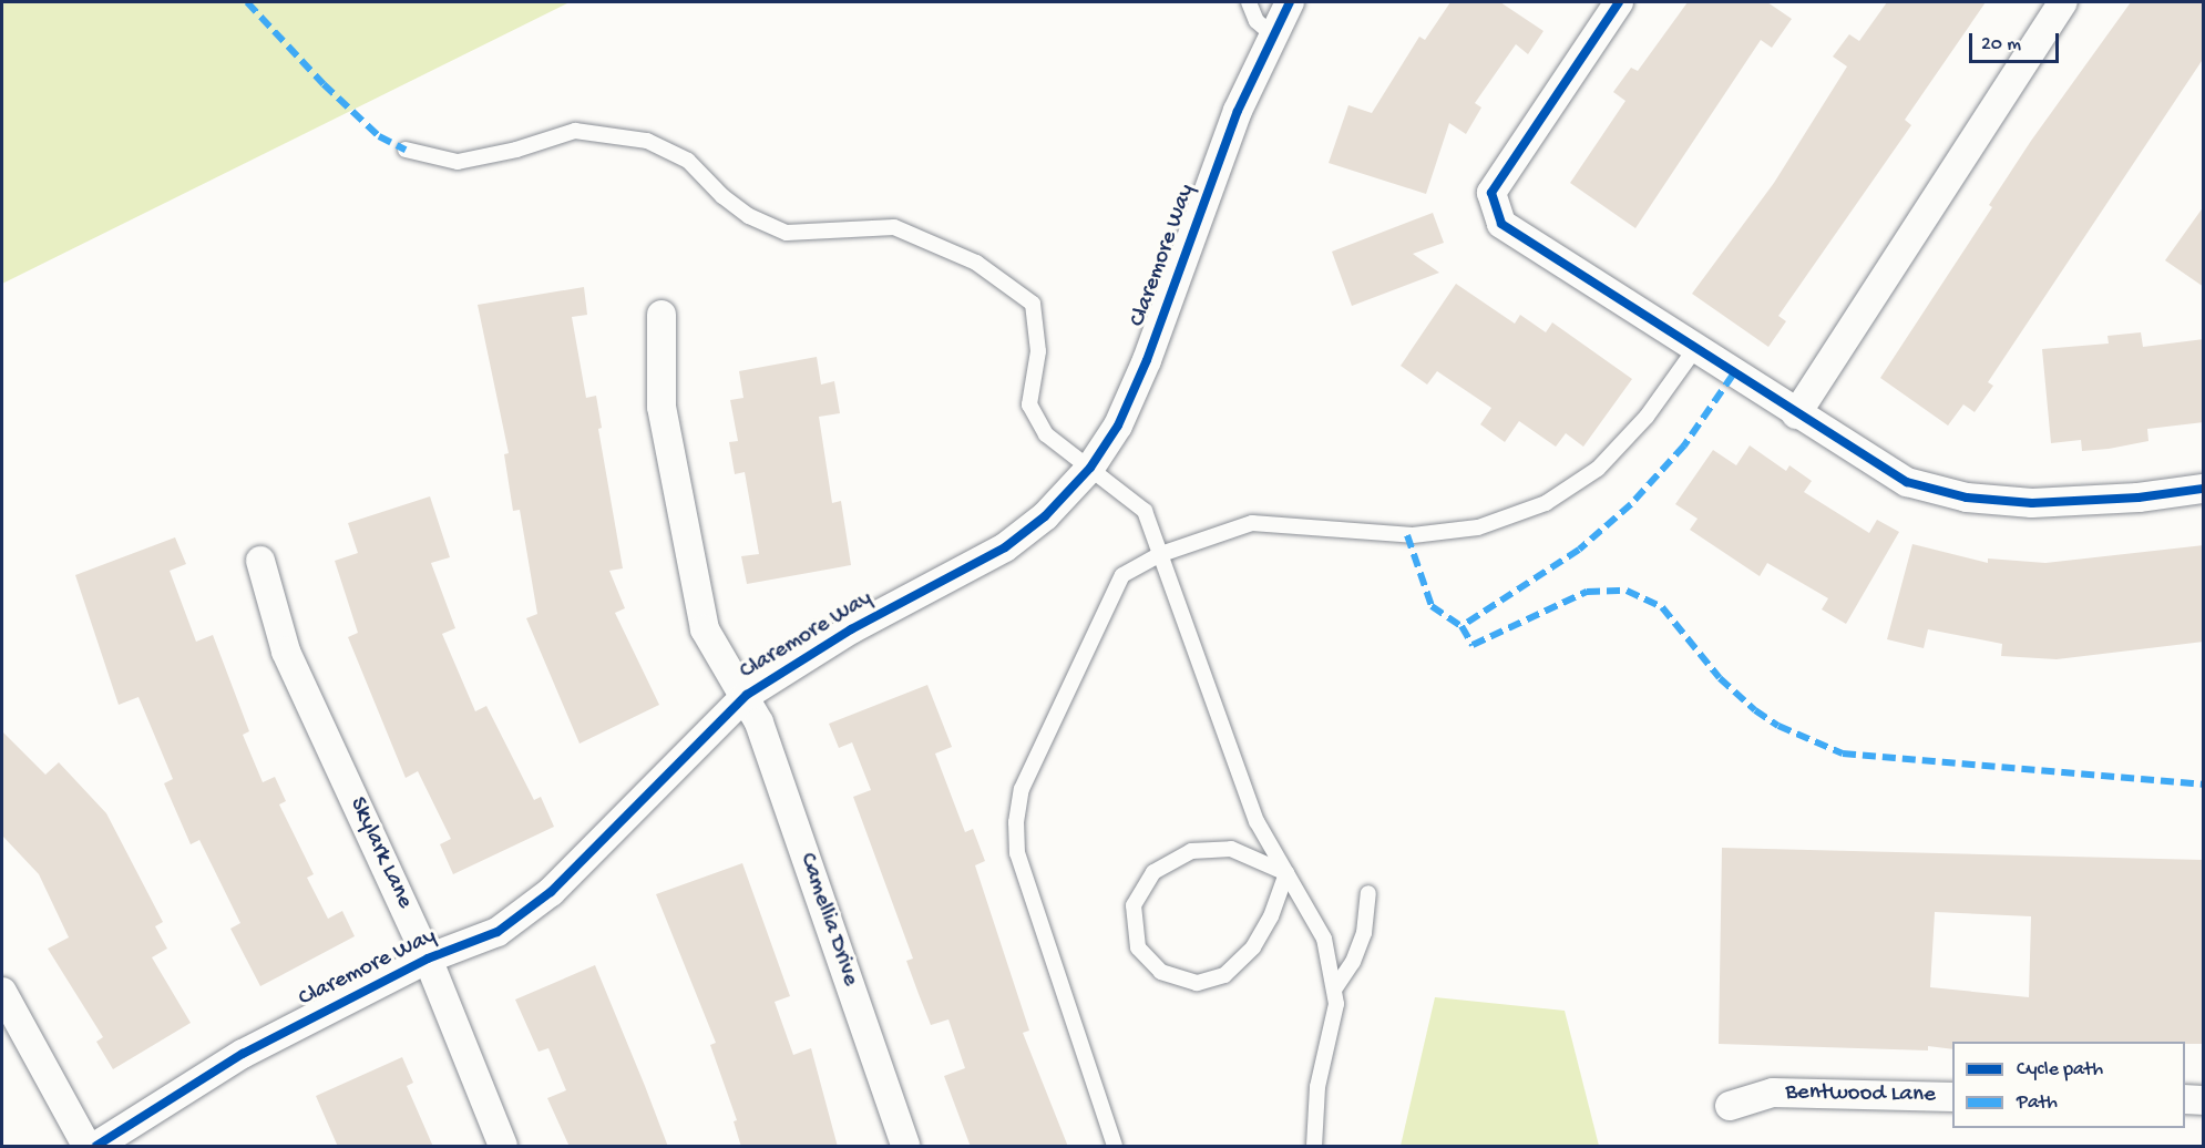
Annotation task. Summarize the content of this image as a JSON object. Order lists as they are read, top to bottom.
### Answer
{
  "streets": {
    "street": [
      "Claremore Way",
      "Skylark Lane",
      "Camellia Drive",
      "Bentwood Lane"
    ]
  },
  "crossings": [
    ["Claremore Way", "Skylark Lane"],
    ["Claremore Way", "Camellia Drive"]
  ],
  "legend": ["Cycle path", "Path"],
  "scale_bar": "20 m"
}
